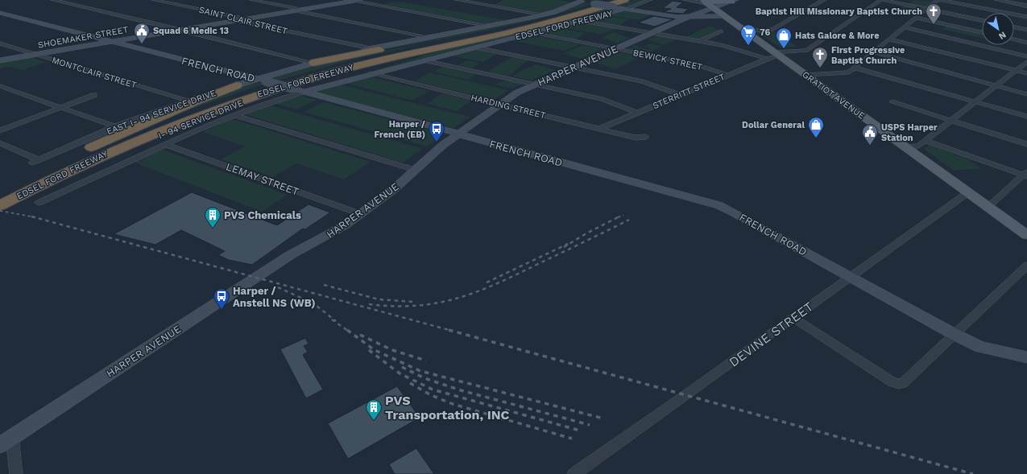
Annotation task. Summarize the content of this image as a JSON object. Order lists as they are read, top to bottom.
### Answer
{
  "streets": {
    "highway": ["EDSEL FORD FREEWAY"],
    "main road": ["GRATIOT AVENUE"],
    "street": [
      "SAINT CLAIR STREET",
      "SHOEMAKER STREET",
      "BEWICK STREET",
      "HARPER AVENUE",
      "FRENCH ROAD",
      "MONTCLAIR STREET",
      "STERRITT STREET",
      "HARDING STREET",
      "EAST I- 94 SERVICE DRIVE",
      "I- 94 SERVICE DRIVE",
      "LEMAY STREET",
      "DEVINE STREET"
    ]
  },
  "crossings": [
    ["SAINT CLAIR STREET", "EDSEL FORD FREEWAY"],
    ["SAINT CLAIR STREET", "SHOEMAKER STREET"],
    ["EDSEL FORD FREEWAY", "BEWICK STREET"],
    ["EDSEL FORD FREEWAY", "FRENCH ROAD"],
    ["EDSEL FORD FREEWAY", "EAST I- 94 SERVICE DRIVE"],
    ["EDSEL FORD FREEWAY", "I- 94 SERVICE DRIVE"],
    ["SHOEMAKER STREET", "FRENCH ROAD"],
    ["SHOEMAKER STREET", "MONTCLAIR STREET"],
    ["BEWICK STREET", "HARPER AVENUE"],
    ["BEWICK STREET", "STERRITT STREET"],
    ["HARPER AVENUE", "FRENCH ROAD"],
    ["HARPER AVENUE", "GRATIOT AVENUE"],
    ["HARPER AVENUE", "HARDING STREET"],
    ["HARPER AVENUE", "LEMAY STREET"],
    ["FRENCH ROAD", "I- 94 SERVICE DRIVE"],
    ["FRENCH ROAD", "DEVINE STREET"],
    ["MONTCLAIR STREET", "EAST I- 94 SERVICE DRIVE"],
    ["STERRITT STREET", "GRATIOT AVENUE"],
    ["STERRITT STREET", "HARDING STREET"],
    ["GRATIOT AVENUE", "DEVINE STREET"],
    ["HARDING STREET", "I- 94 SERVICE DRIVE"],
    ["I- 94 SERVICE DRIVE", "LEMAY STREET"]
  ],
  "places": {
    "church": ["Baptist Hill Missionary Baptist Church", "First Progressive Baptist Church"],
    "public building": ["Squad 6 Medic 13", "USPS Harper Station"],
    "supermarket": ["76"],
    "shop": ["Hats Galore & More", "Dollar General"],
    "bus stop": ["Harper / French (EB)", "Harper / Anstell NS (WB)"],
    "building": ["PVS Chemicals", "PVS Transportation, INC"]
  },
  "north": "bottom right"
}
